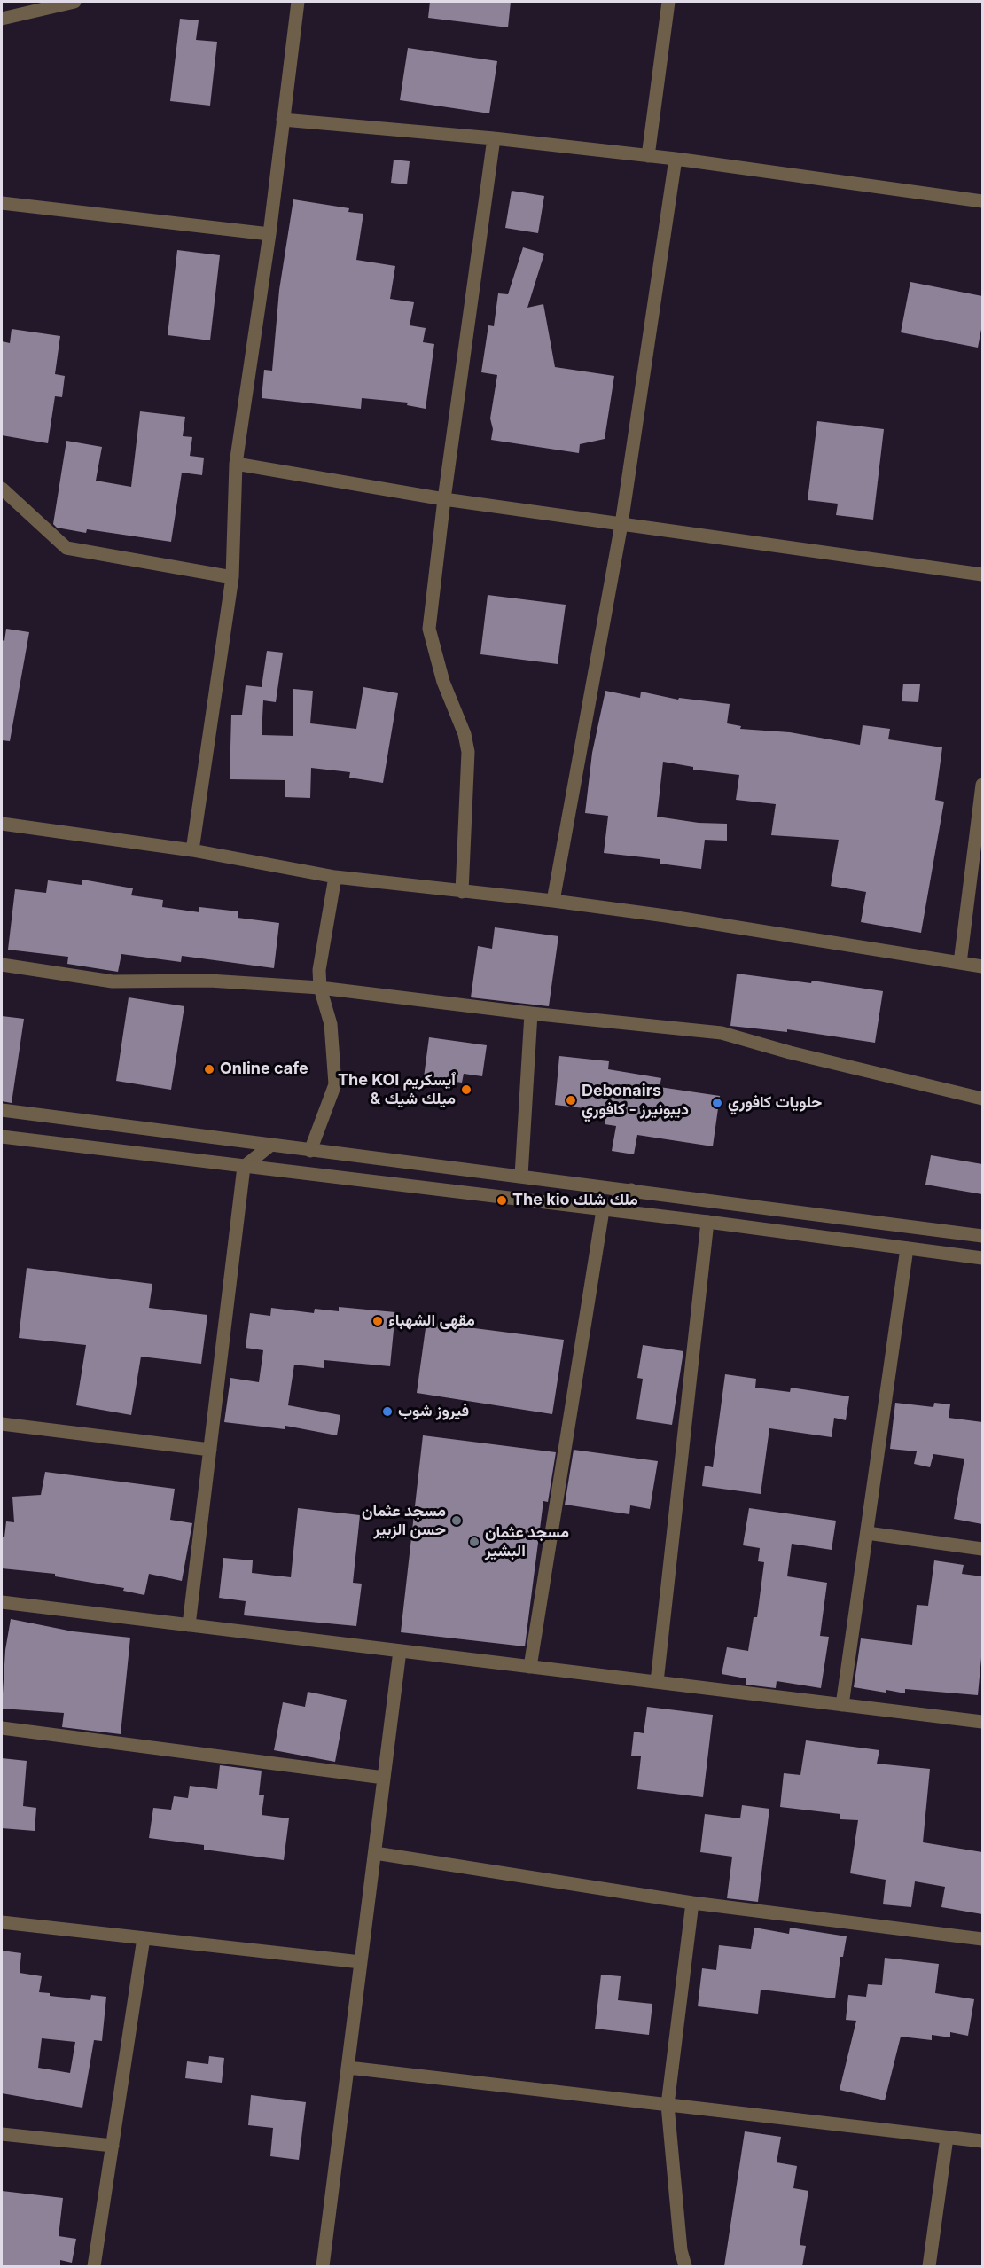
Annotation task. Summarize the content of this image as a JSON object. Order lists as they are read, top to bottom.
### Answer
{
  "places": [
    "Online cafe",
    "The KOI ٱيسكريم & ميلك شيك",
    "Debonairs ديبونيرز - كافوري",
    "حلويات كافوري",
    "The kio ملك شلك",
    "مقهى الشهباء",
    "فيروز شوب",
    "مسجد عثمان حسن الزبير",
    "مسجد عثمان البشير"
  ]
}
